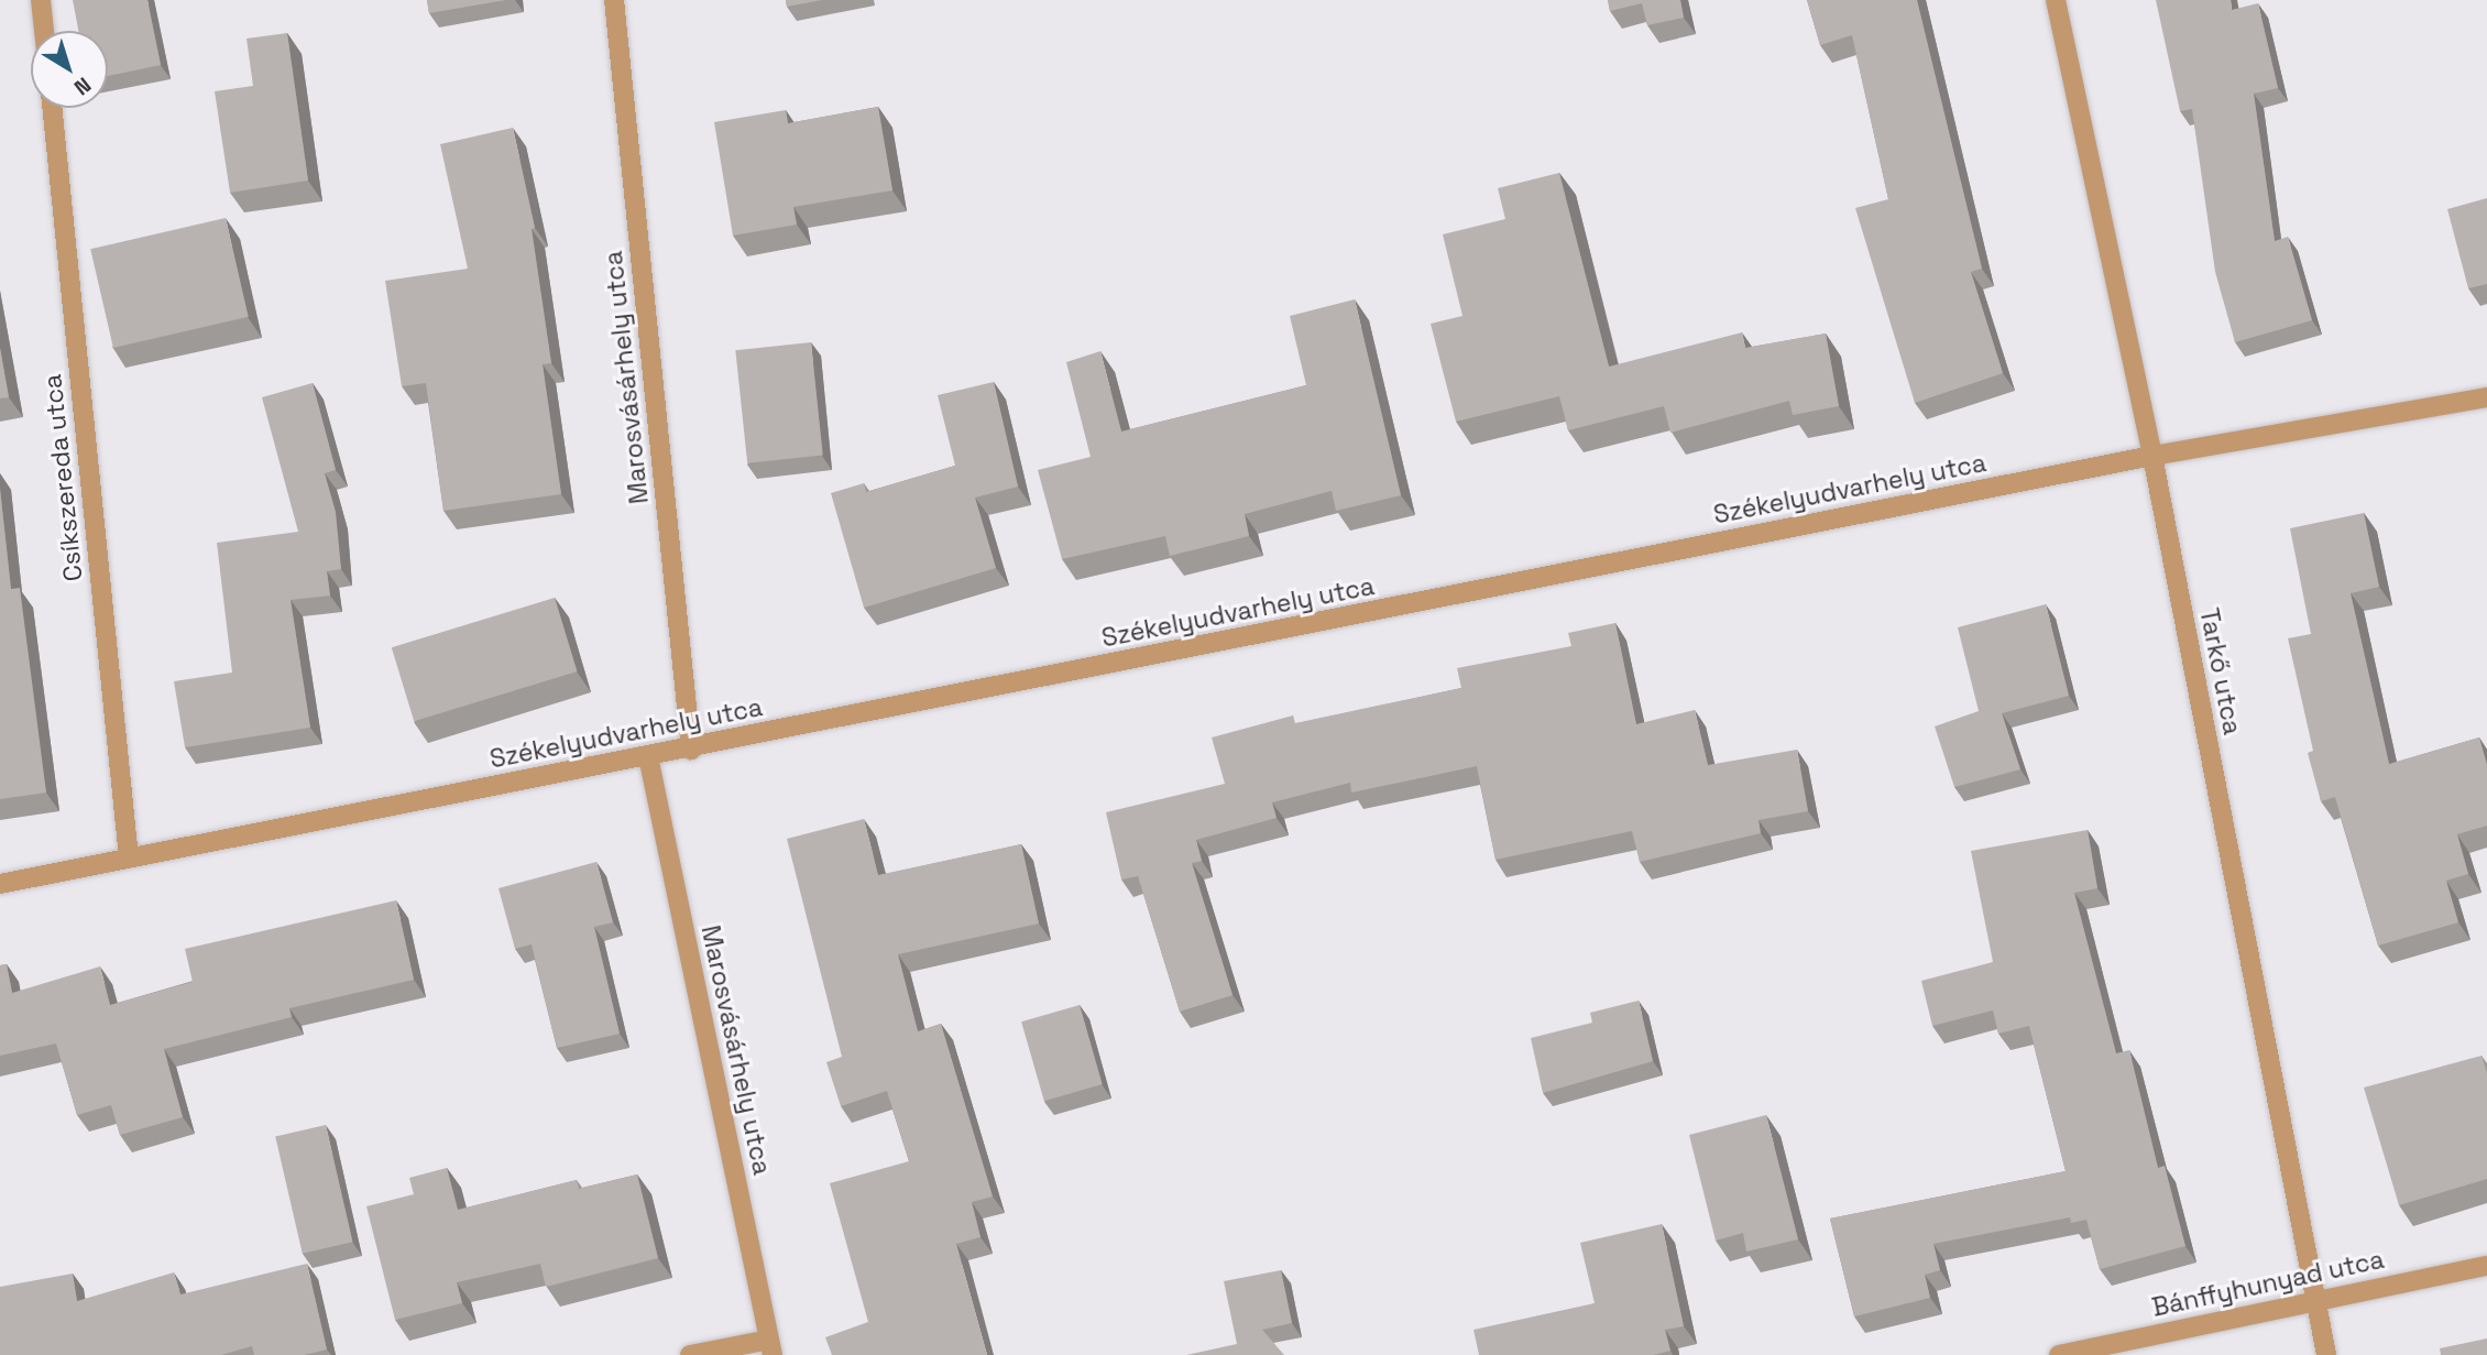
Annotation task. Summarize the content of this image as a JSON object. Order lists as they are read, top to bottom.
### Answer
{
  "streets": {
    "street": [
      "Marosvásárhely utca",
      "Csíkszereda utca",
      "Székelyudvarhely utca",
      "Tarkő utca",
      "Bánffyhunyad utca"
    ]
  },
  "crossings": [
    ["Marosvásárhely utca", "Székelyudvarhely utca"],
    ["Csíkszereda utca", "Székelyudvarhely utca"],
    ["Székelyudvarhely utca", "Tarkő utca"],
    ["Tarkő utca", "Bánffyhunyad utca"]
  ],
  "north": "bottom right"
}
